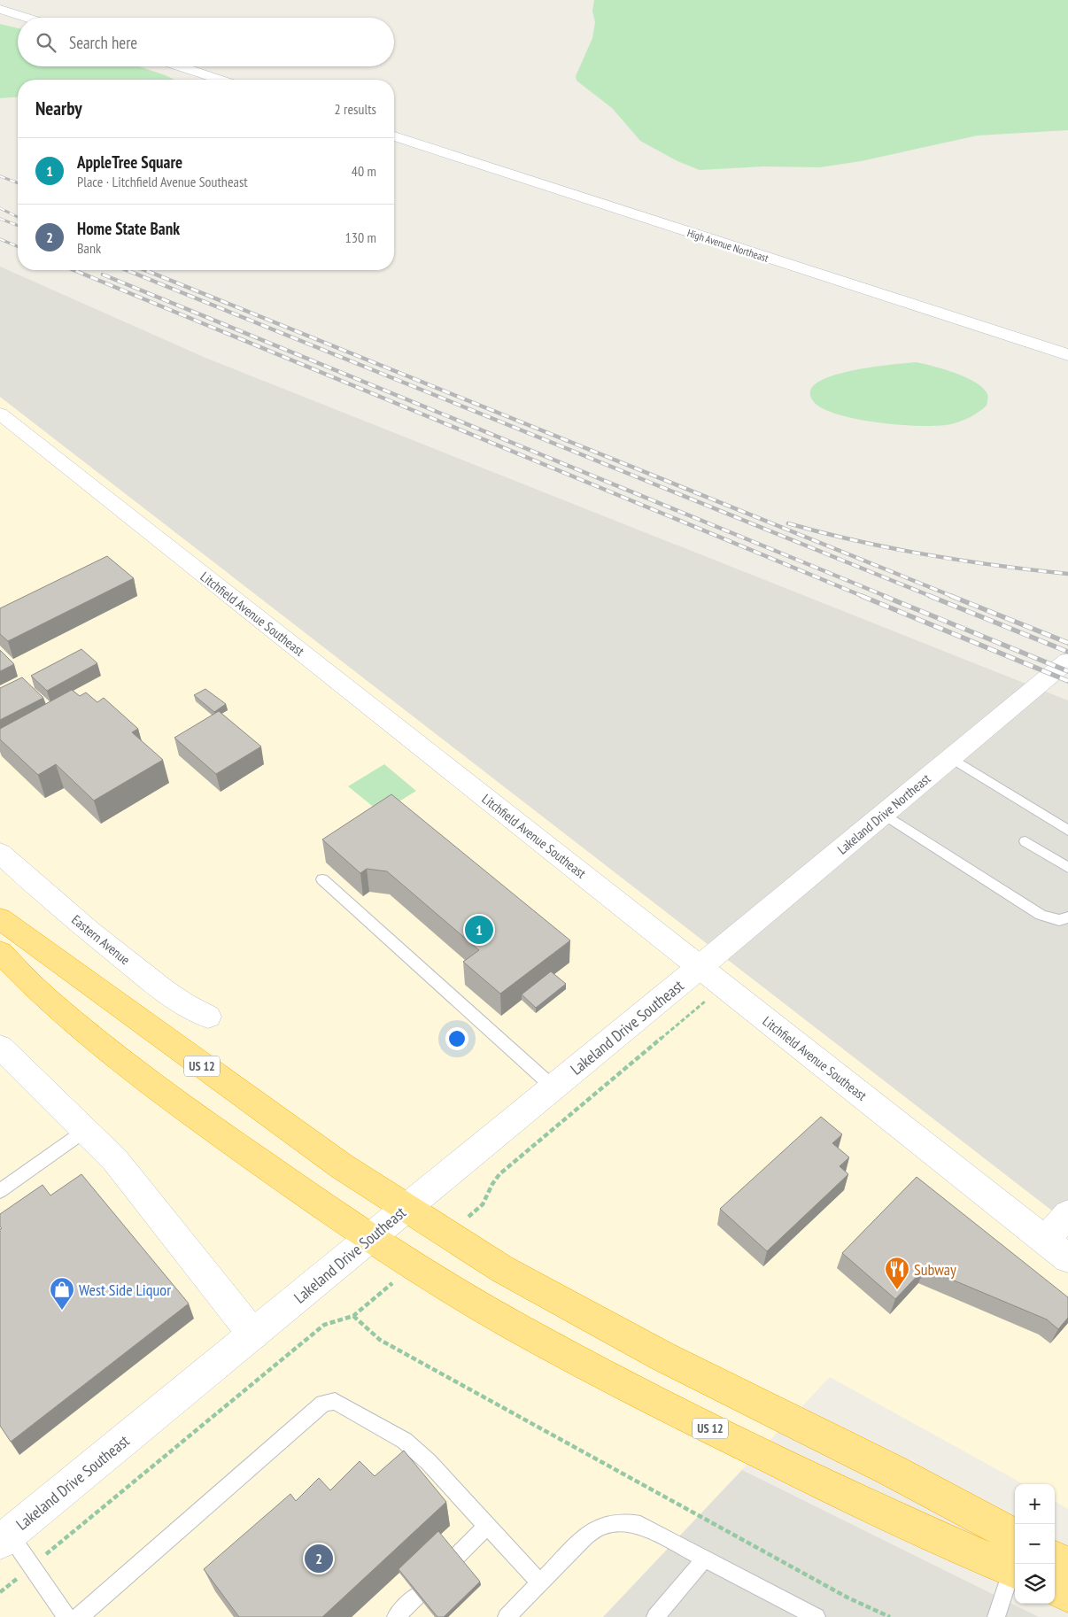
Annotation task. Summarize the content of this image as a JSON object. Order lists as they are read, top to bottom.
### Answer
{
  "streets": {
    "highway": ["US 12"],
    "street": [
      "High Avenue Northeast",
      "Litchfield Avenue Southeast",
      "Lakeland Drive Northeast",
      "Eastern Avenue",
      "Lakeland Drive Southeast"
    ]
  },
  "crossings": [
    ["Litchfield Avenue Southeast", "Lakeland Drive Northeast"],
    ["Litchfield Avenue Southeast", "Lakeland Drive Southeast"],
    ["Lakeland Drive Northeast", "Lakeland Drive Southeast"],
    ["Lakeland Drive Southeast", "US 12"]
  ],
  "places": {
    "restaurant": ["Subway"],
    "shop": ["West Side Liquor"]
  },
  "page": {
    "search": "Search here",
    "heading": ["Nearby", "2 results"],
    "list": [
      {
        "mark": "1",
        "name": "AppleTree Square",
        "note": "Place · Litchfield Avenue Southeast",
        "value": "40 m"
      },
      {
        "mark": "2",
        "name": "Home State Bank",
        "note": "Bank",
        "value": "130 m"
      }
    ],
    "pins": ["1", "2"],
    "map_buttons": ["+", "−"]
  }
}
